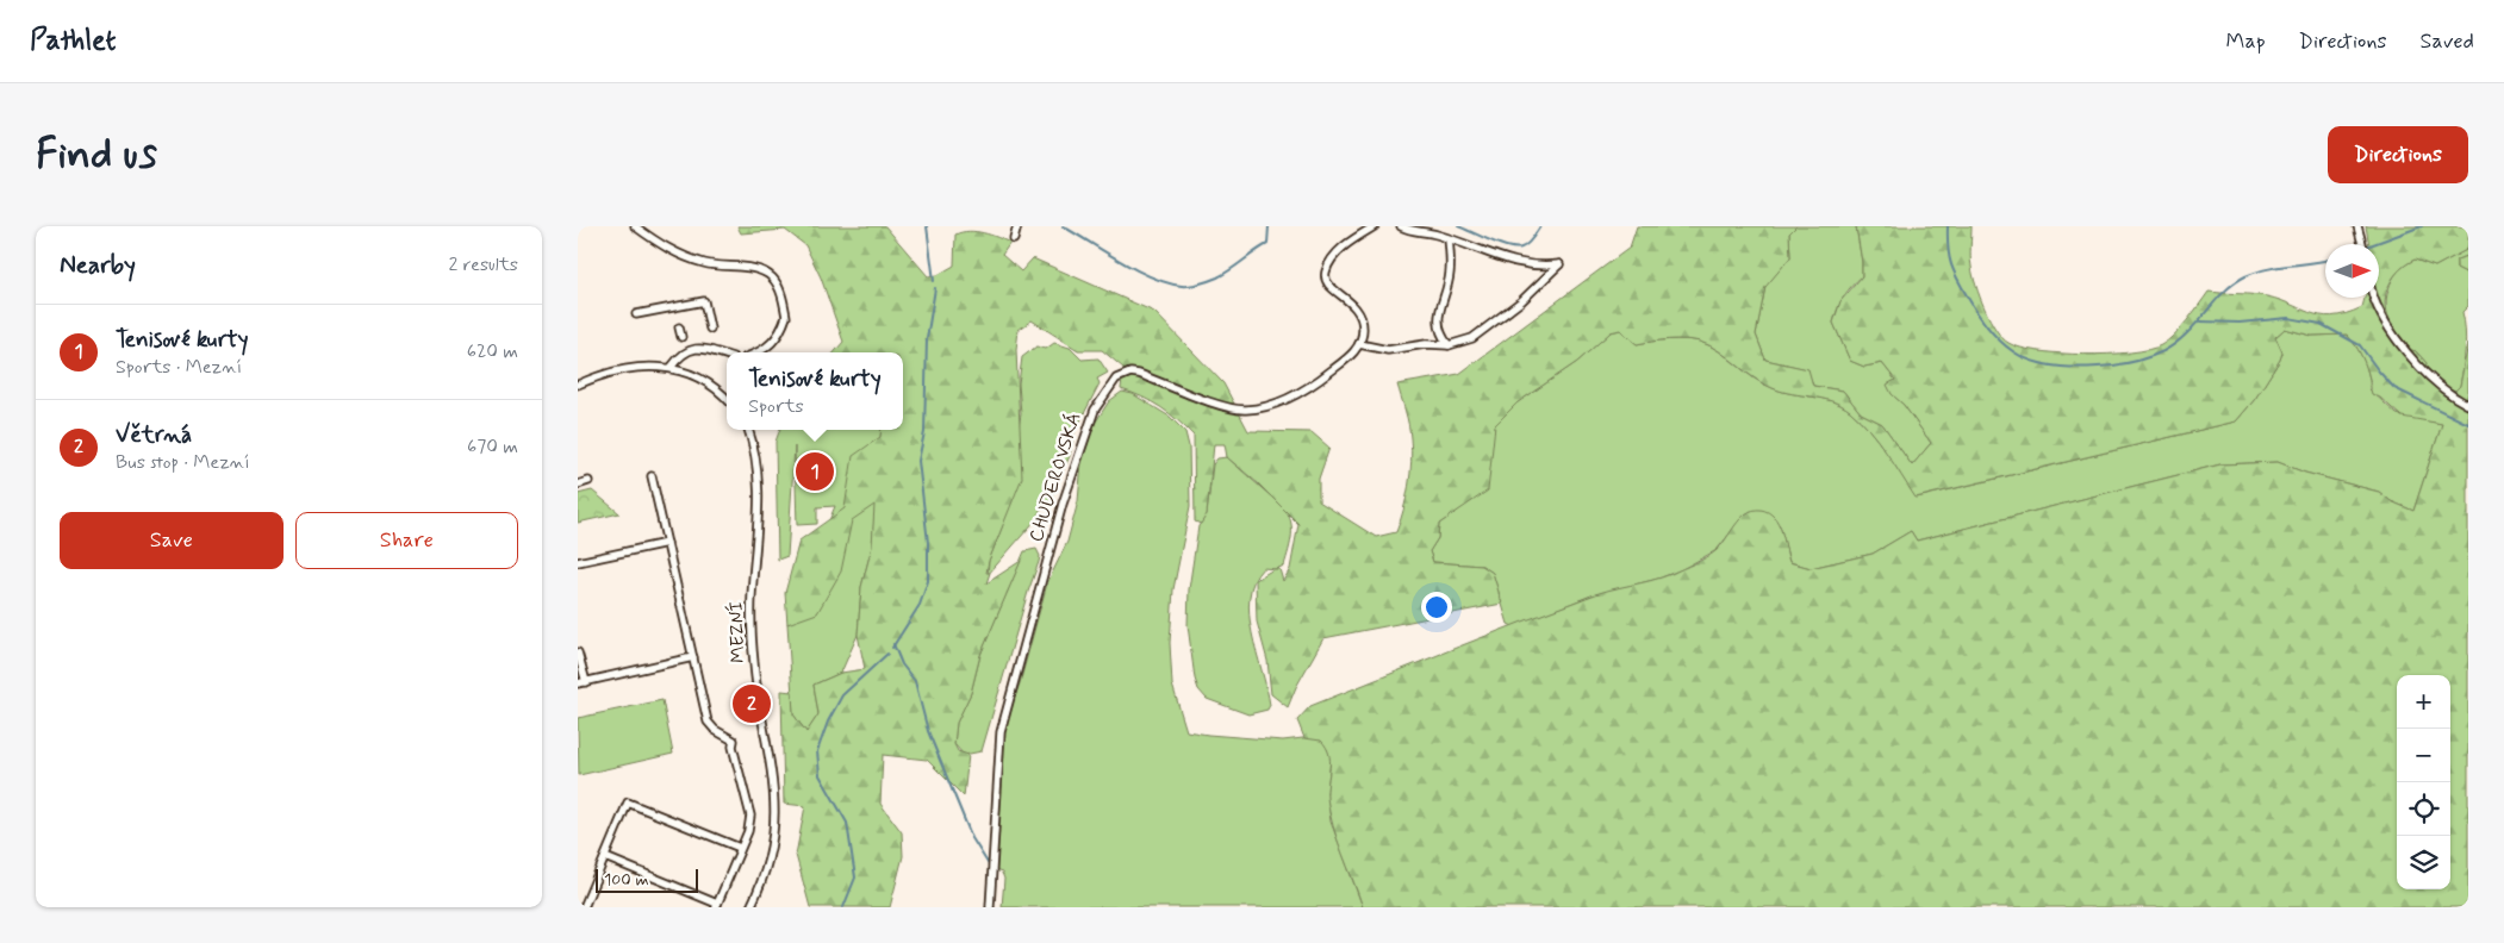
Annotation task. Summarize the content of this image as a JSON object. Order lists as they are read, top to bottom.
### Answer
{
  "streets": {
    "street": ["CHUDEROVSKÁ", "MEZNÍ"]
  },
  "scale_bar": "100 m",
  "north": "right",
  "page": {
    "header": "Pathlet",
    "nav": ["Map", "Directions", "Saved"],
    "buttons": [
      "Directions",
      ["Save", "Share"]
    ],
    "title": "Find us",
    "heading": ["Nearby", "2 results"],
    "list": [
      {
        "mark": "1",
        "name": "Tenisové kurty",
        "note": "Sports · Mezní",
        "value": "620 m"
      },
      {
        "mark": "2",
        "name": "Větrná",
        "note": "Bus stop · Mezní",
        "value": "670 m"
      }
    ],
    "popup": ["Tenisové kurty", "Sports"],
    "pins": ["1", "2"],
    "map_buttons": ["+", "−"],
    "scale": "100 m"
  }
}
